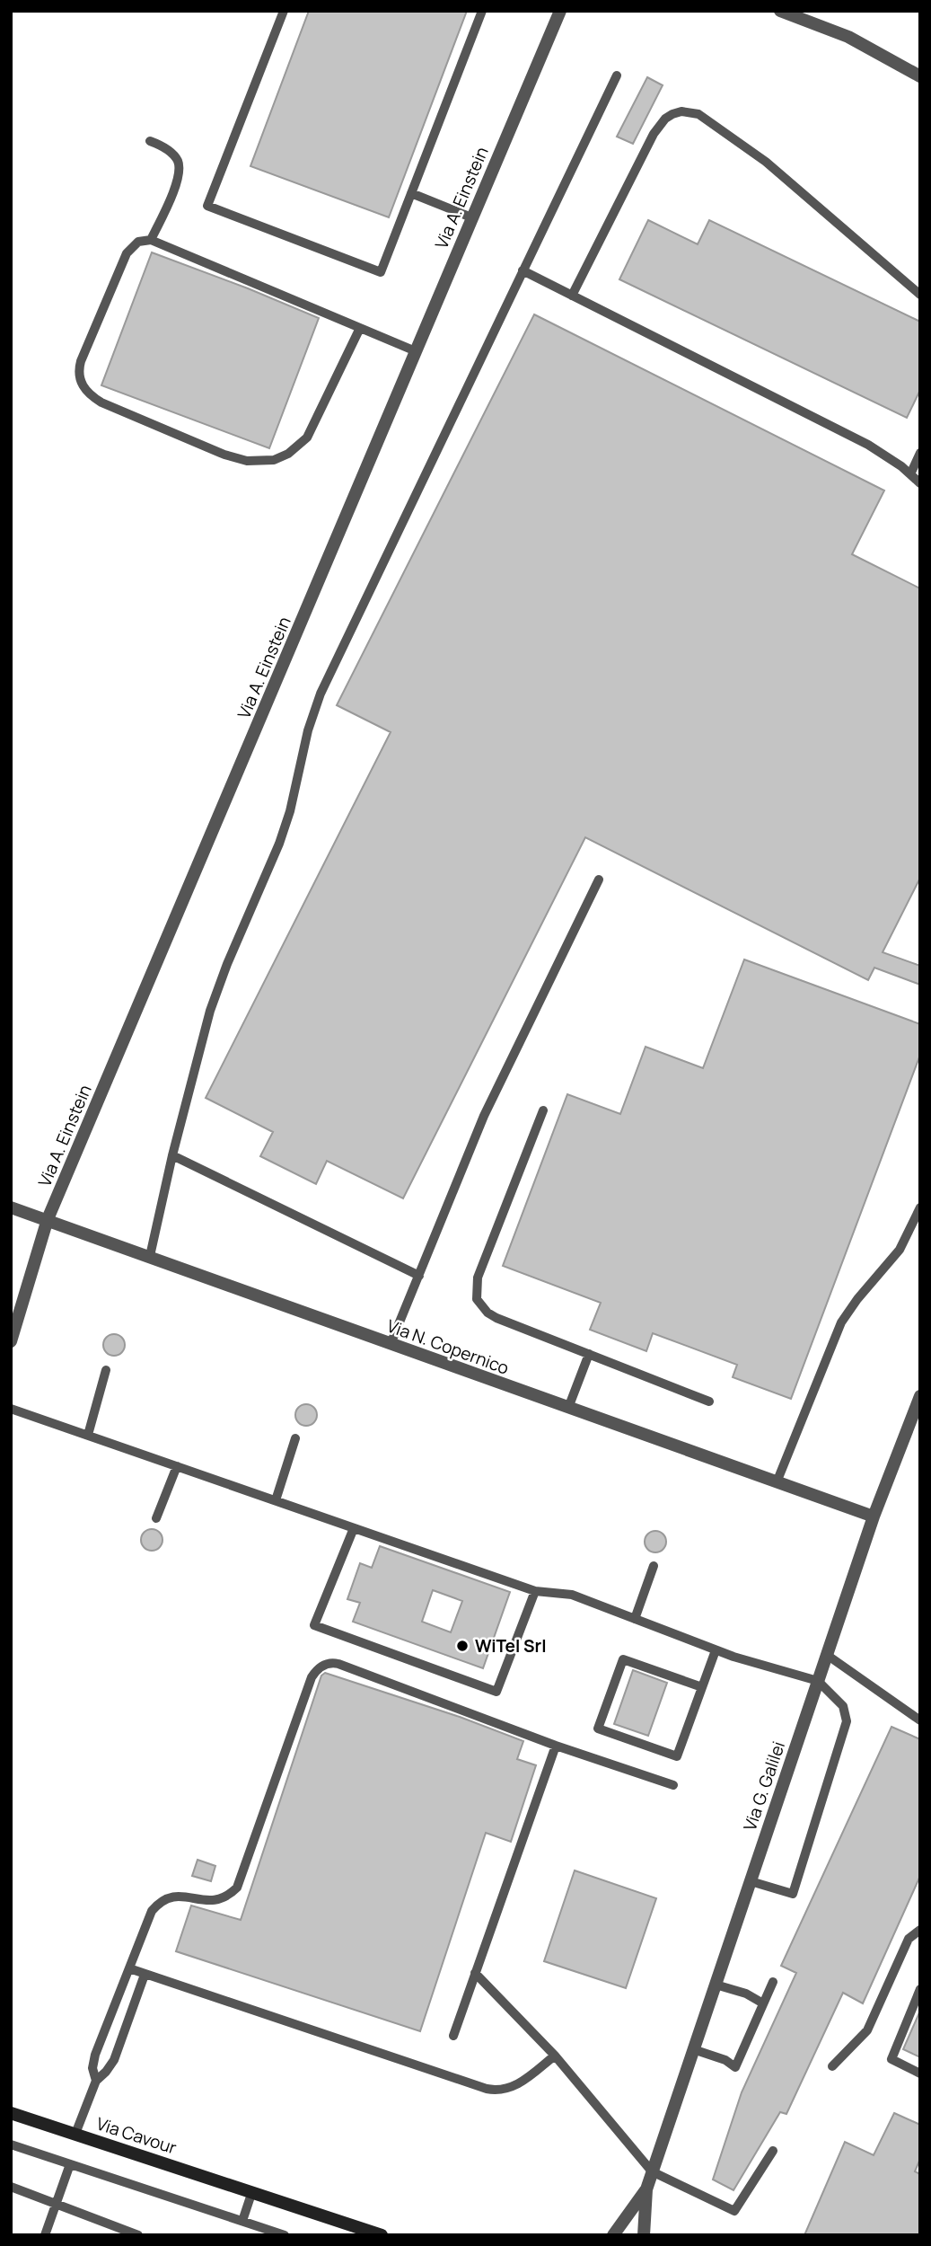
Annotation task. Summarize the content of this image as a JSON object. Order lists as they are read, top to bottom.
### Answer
{
  "streets": {
    "main road": ["Via Cavour"],
    "street": ["Via A. Einstein", "Via N. Copernico", "Via G. Galilei"]
  },
  "crossings": [
    ["Via A. Einstein", "Via N. Copernico"],
    ["Via N. Copernico", "Via G. Galilei"]
  ],
  "places": ["WiTel Srl"]
}
